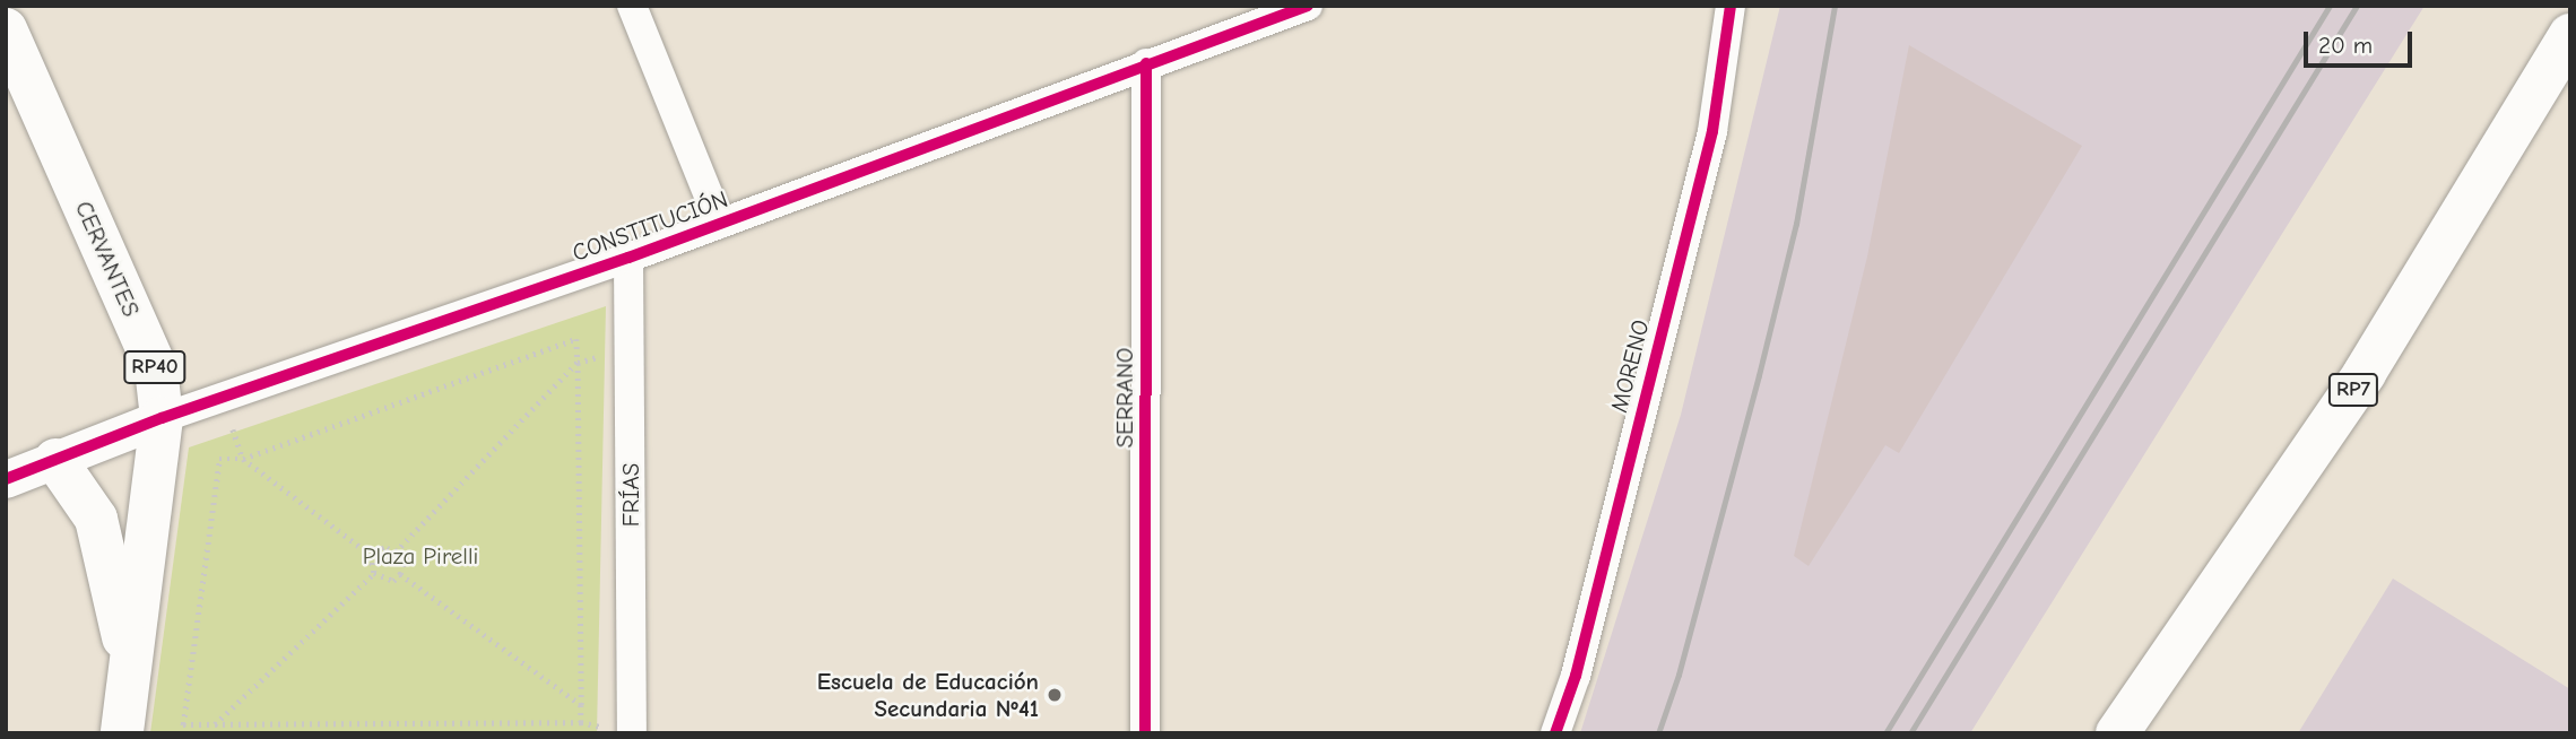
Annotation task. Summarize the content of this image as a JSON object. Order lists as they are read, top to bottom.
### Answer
{
  "streets": {
    "main road": ["CERVANTES", "RP40", "RP7"],
    "street": [
      "CONSTITUCIÓN",
      "MORENO",
      "SERRANO",
      "FRÍAS"
    ]
  },
  "crossings": [
    ["CONSTITUCIÓN", "CERVANTES"],
    ["CONSTITUCIÓN", "SERRANO"],
    ["CONSTITUCIÓN", "FRÍAS"]
  ],
  "parks": ["Plaza Pirelli"],
  "places": ["Escuela de Educación Secundaria Nº41"],
  "scale_bar": "20 m"
}
